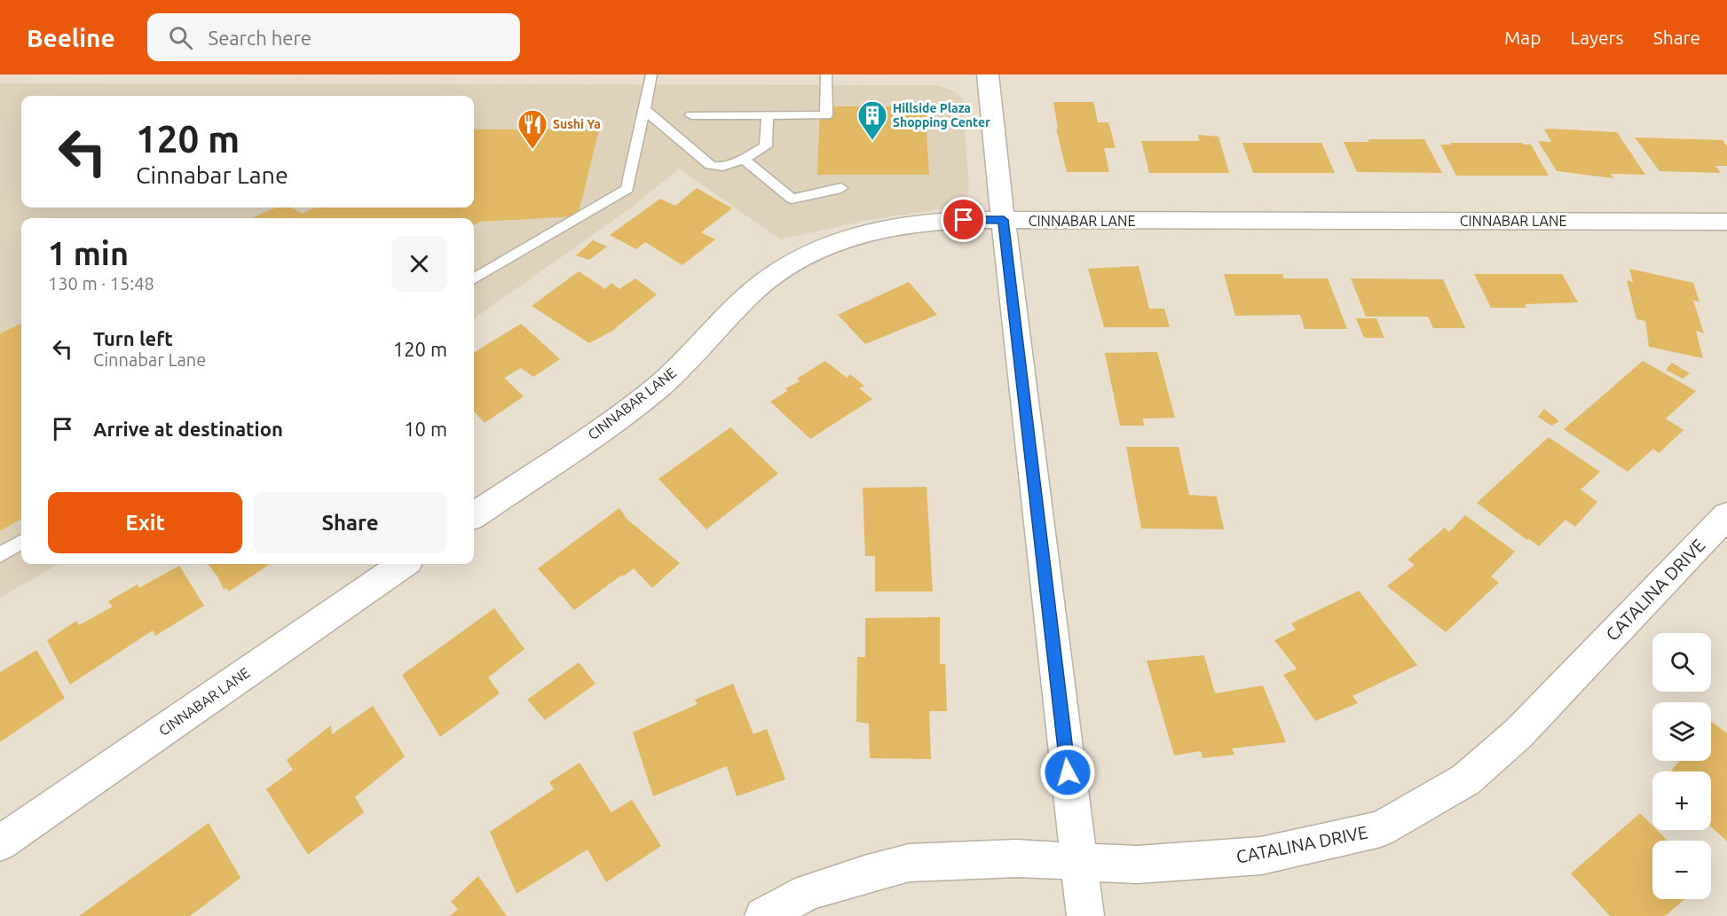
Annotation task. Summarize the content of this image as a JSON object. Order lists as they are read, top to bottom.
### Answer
{
  "streets": {
    "street": ["CINNABAR LANE", "CATALINA DRIVE"]
  },
  "places": {
    "building": ["Hillside Plaza Shopping Center"],
    "restaurant": ["Sushi Ya"]
  },
  "page": {
    "header": "Beeline",
    "search": "Search here",
    "nav": ["Map", "Layers", "Share"],
    "turn": ["120 m", "Cinnabar Lane"],
    "heading": ["1 min", "130 m · 15:48"],
    "list": [
      {
        "name": "Turn left",
        "note": "Cinnabar Lane",
        "value": "120 m"
      },
      {
        "name": "Arrive at destination",
        "value": "10 m"
      }
    ],
    "buttons": ["Exit", "Share"],
    "map_buttons": ["+", "−"]
  }
}
